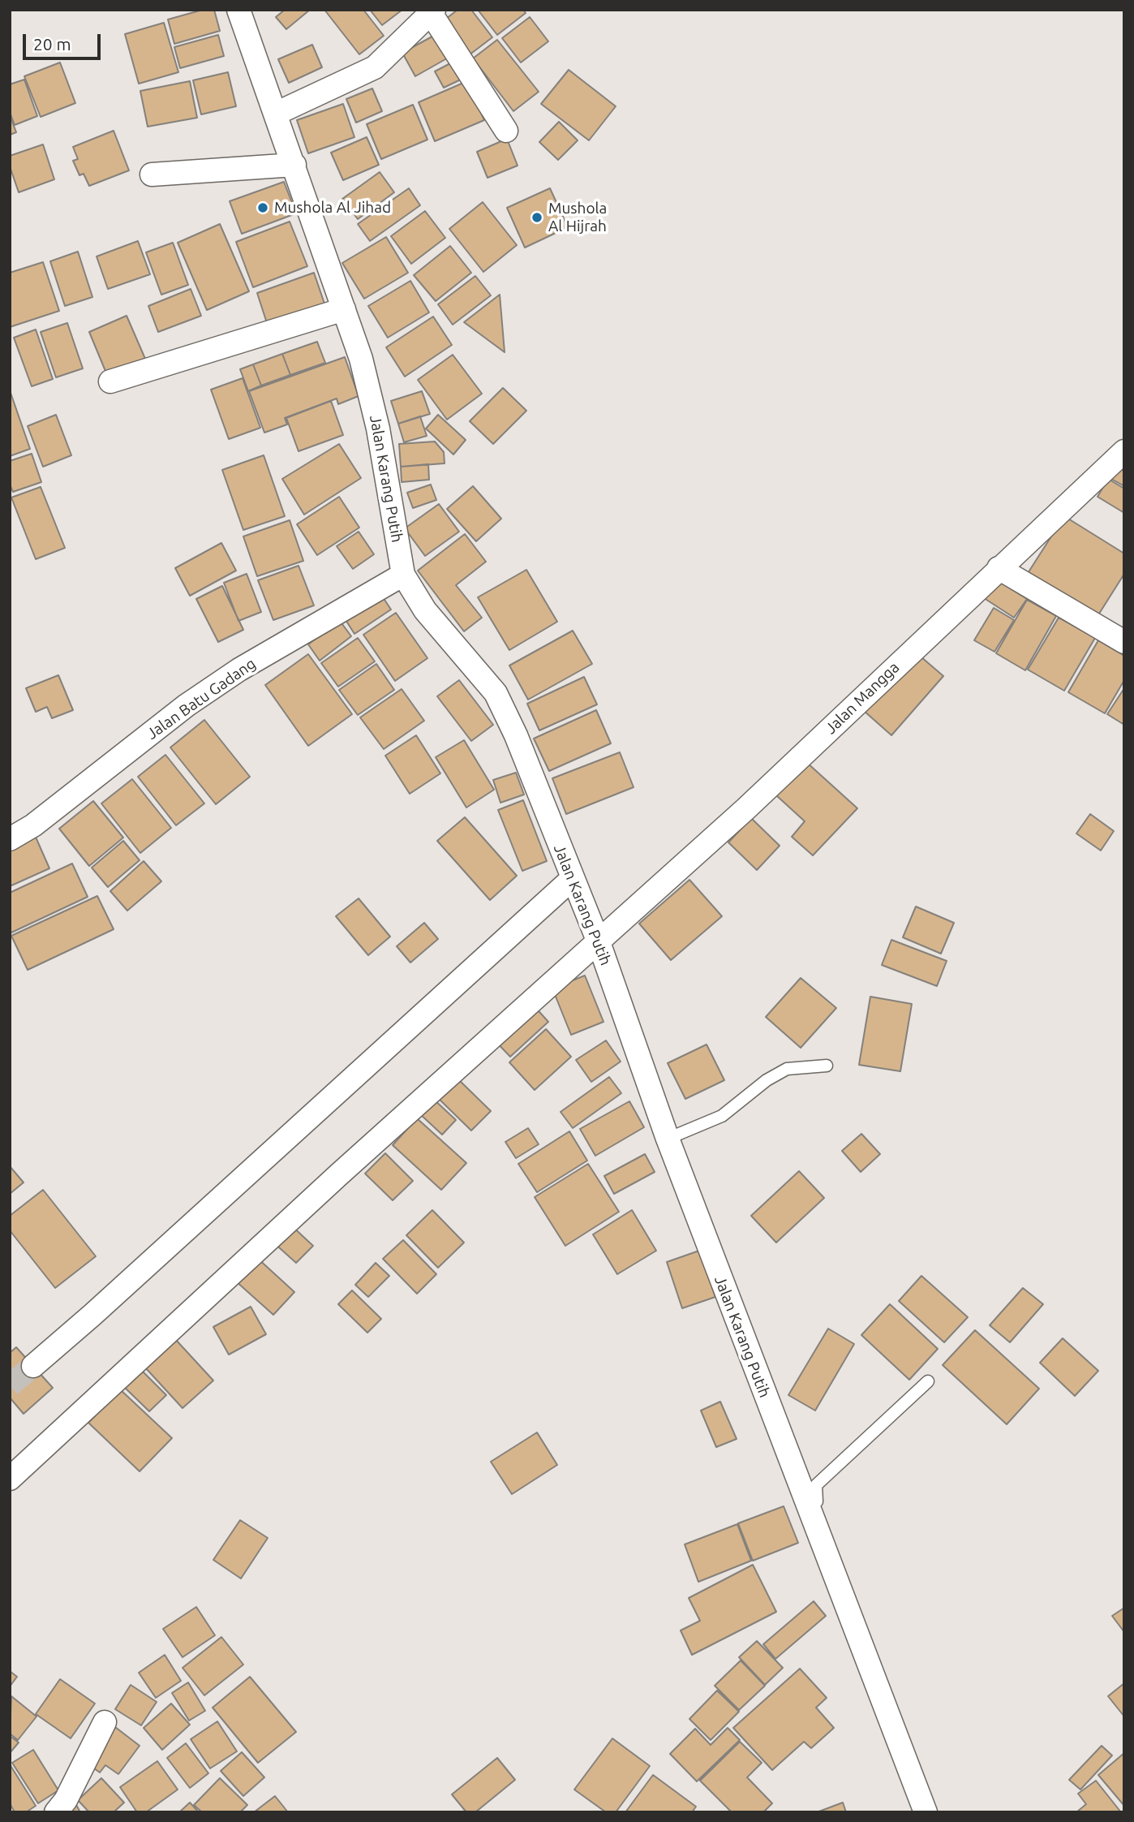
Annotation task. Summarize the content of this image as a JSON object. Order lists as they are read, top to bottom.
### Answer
{
  "streets": {
    "street": ["Jalan Karang Putih", "Jalan Mangga", "Jalan Batu Gadang"]
  },
  "crossings": [
    ["Jalan Karang Putih", "Jalan Mangga"],
    ["Jalan Karang Putih", "Jalan Batu Gadang"]
  ],
  "places": ["Mushola Al Jihad", "Mushola Al Hijrah"],
  "scale_bar": "20 m"
}
